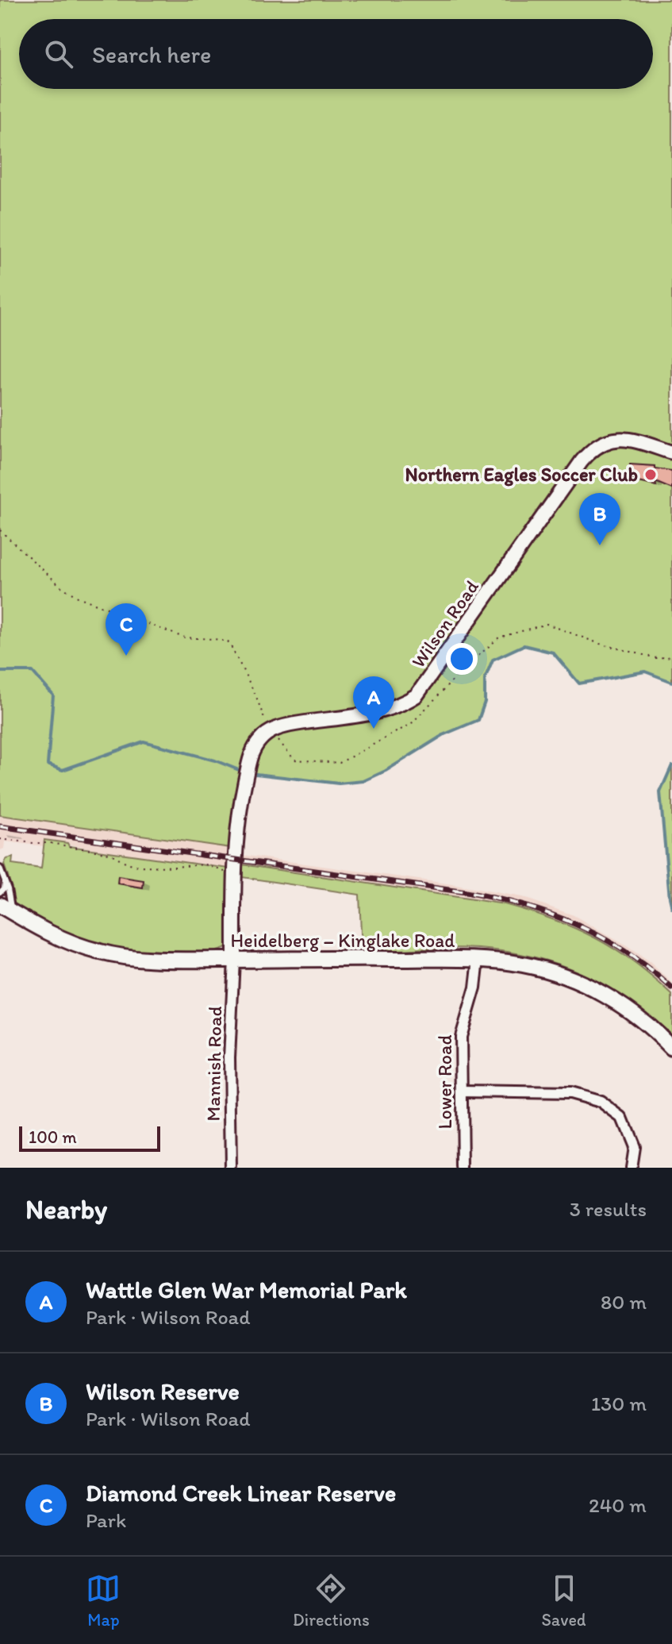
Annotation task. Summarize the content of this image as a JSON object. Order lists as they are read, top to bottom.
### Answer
{
  "streets": {
    "main road": ["Heidelberg – Kinglake Road"],
    "street": ["Wilson Road", "Mannish Road", "Lower Road"]
  },
  "crossings": [
    ["Heidelberg – Kinglake Road", "Mannish Road"],
    ["Heidelberg – Kinglake Road", "Lower Road"]
  ],
  "places": ["Northern Eagles Soccer Club"],
  "scale_bar": "100 m",
  "page": {
    "search": "Search here",
    "pins": ["B", "C", "A"],
    "scale": "100 m",
    "heading": ["Nearby", "3 results"],
    "list": [
      {
        "mark": "A",
        "name": "Wattle Glen War Memorial Park",
        "note": "Park · Wilson Road",
        "value": "80 m"
      },
      {
        "mark": "B",
        "name": "Wilson Reserve",
        "note": "Park · Wilson Road",
        "value": "130 m"
      },
      {
        "mark": "C",
        "name": "Diamond Creek Linear Reserve",
        "note": "Park",
        "value": "240 m"
      }
    ],
    "nav": ["Map", "Directions", "Saved"]
  }
}
